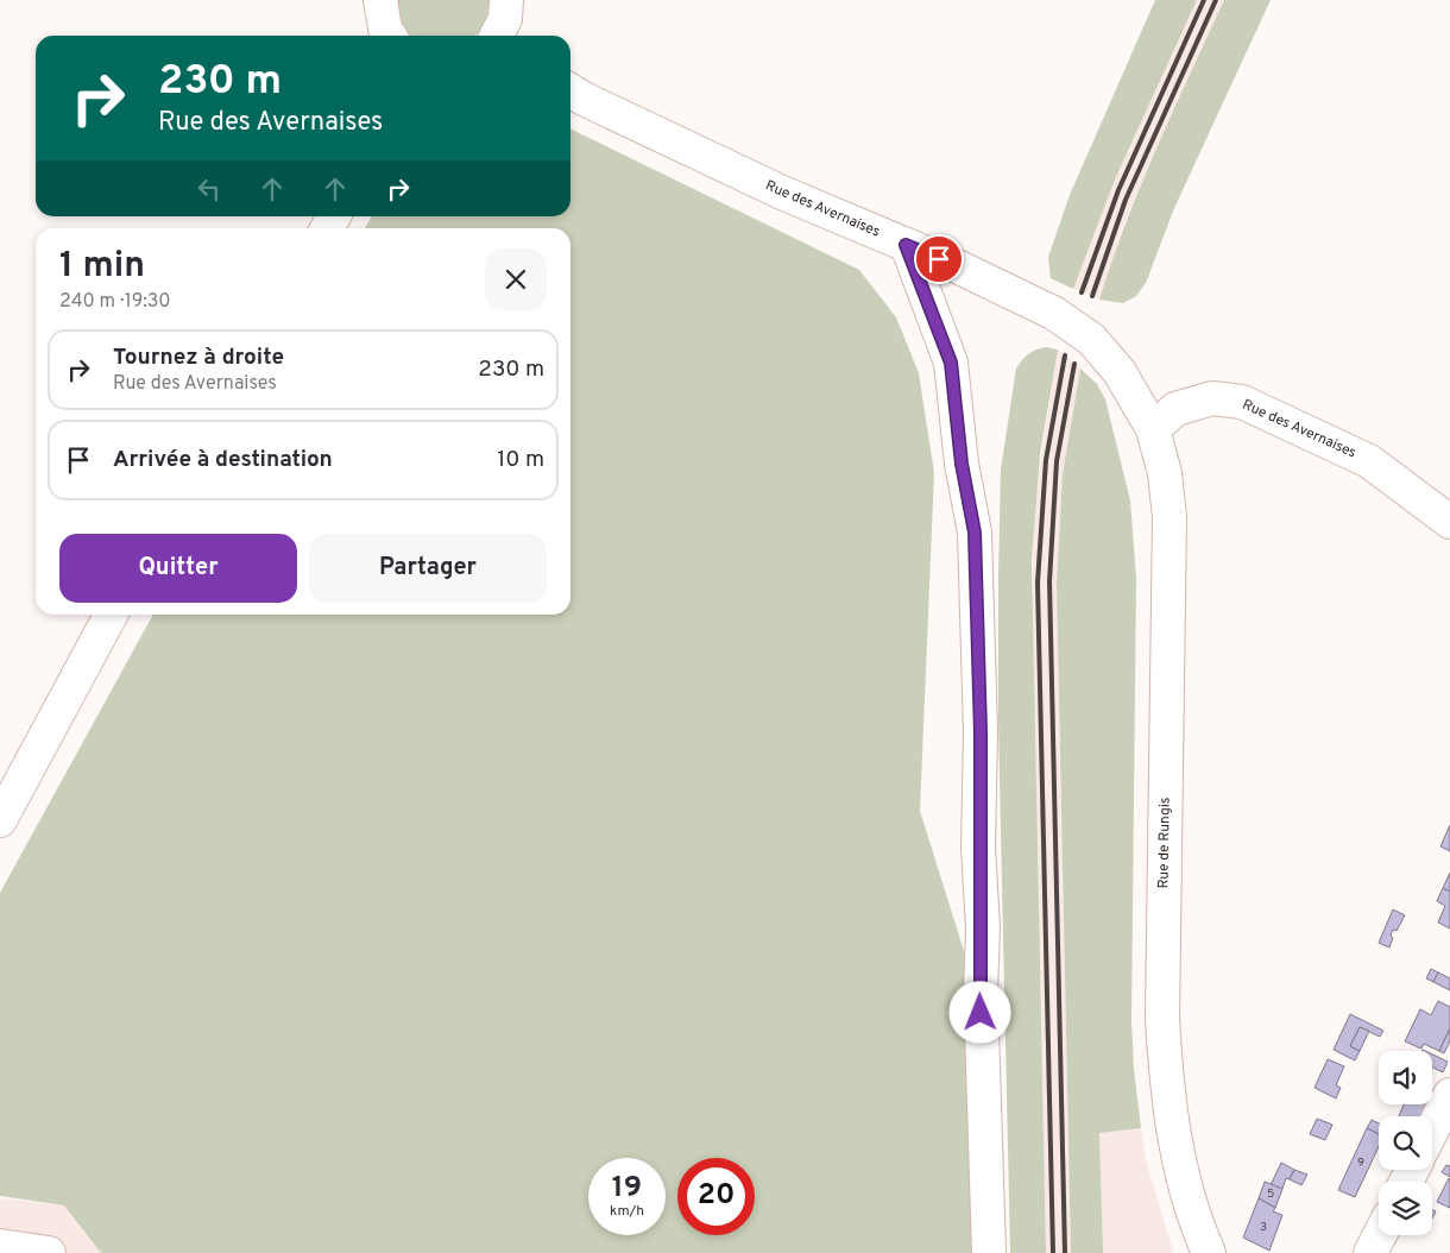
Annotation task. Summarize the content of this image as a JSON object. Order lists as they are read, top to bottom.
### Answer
{
  "streets": {
    "main road": ["Rue des Avernaises", "Rue de Rungis"]
  },
  "crossings": [
    ["Rue des Avernaises", "Rue de Rungis"]
  ],
  "house_numbers": ["9", "5", "3"],
  "page": {
    "turn": ["230 m", "Rue des Avernaises"],
    "heading": ["1 min", "240 m · 19:30"],
    "list": [
      {
        "name": "Tournez à droite",
        "note": "Rue des Avernaises",
        "value": "230 m"
      },
      {
        "name": "Arrivée à destination",
        "value": "10 m"
      }
    ],
    "buttons": ["Quitter", "Partager"],
    "speed": "19 km/h",
    "limit": "20"
  }
}
